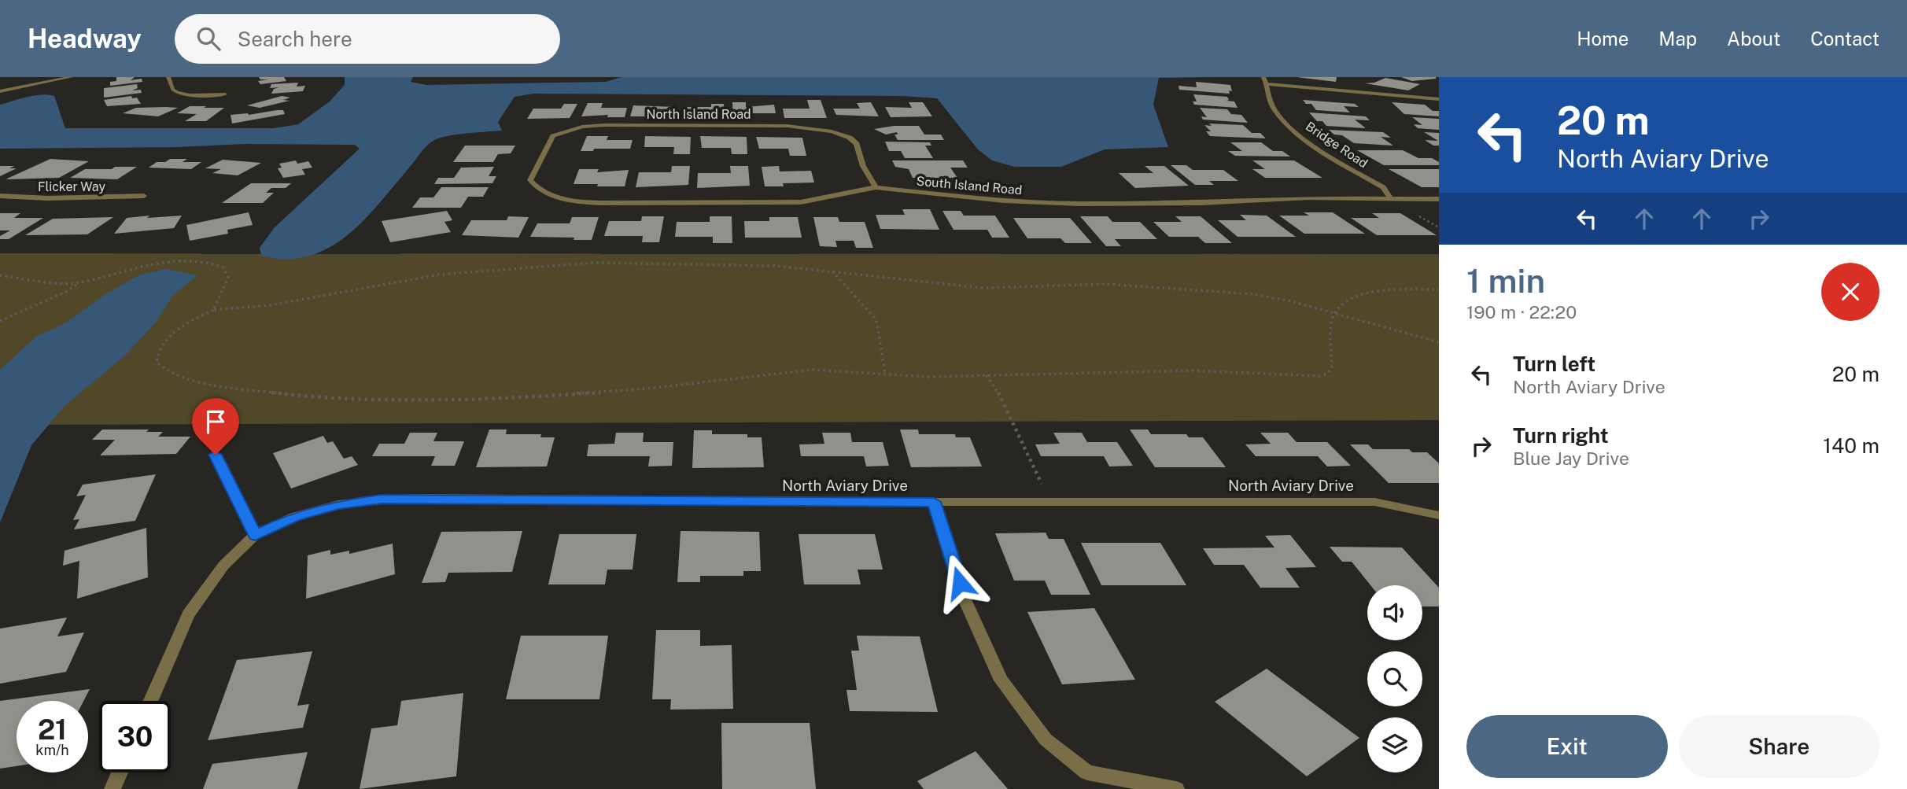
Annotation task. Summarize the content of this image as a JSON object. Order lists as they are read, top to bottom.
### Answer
{
  "streets": {
    "street": [
      "North Island Road",
      "Bridge Road",
      "South Island Road",
      "Flicker Way",
      "North Aviary Drive"
    ]
  },
  "crossings": [
    ["North Island Road", "South Island Road"],
    ["Bridge Road", "South Island Road"]
  ],
  "page": {
    "header": "Headway",
    "search": "Search here",
    "nav": [
      "Home",
      "Map",
      "About",
      "Contact"
    ],
    "turn": ["20 m", "North Aviary Drive"],
    "heading": ["1 min", "190 m · 22:20"],
    "list": [
      {
        "name": "Turn left",
        "note": "North Aviary Drive",
        "value": "20 m"
      },
      {
        "name": "Turn right",
        "note": "Blue Jay Drive",
        "value": "140 m"
      }
    ],
    "speed": "21 km/h",
    "limit": "30",
    "buttons": ["Exit", "Share"]
  }
}
